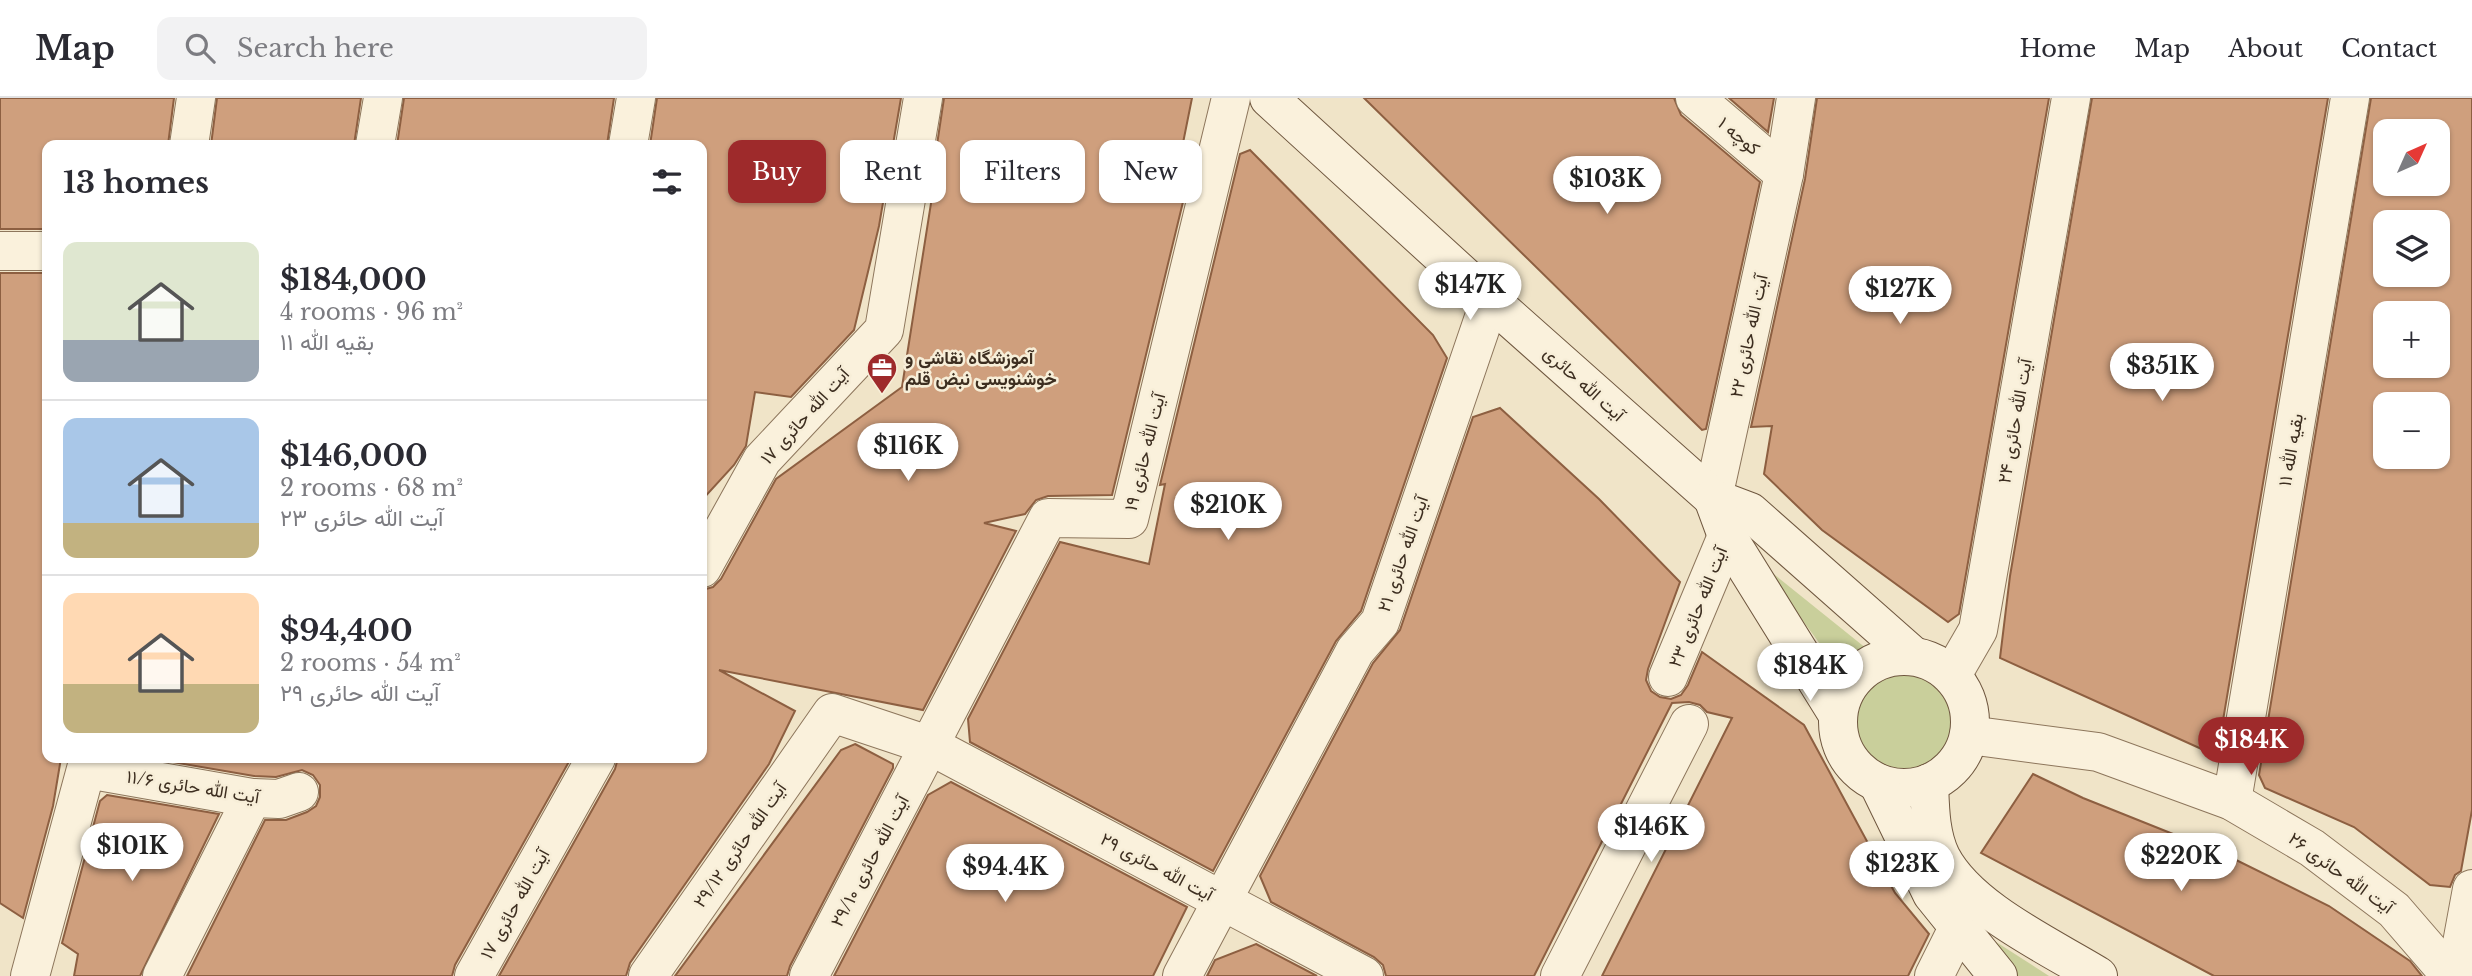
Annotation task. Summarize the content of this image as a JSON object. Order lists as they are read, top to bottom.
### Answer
{
  "streets": {
    "street": [
      "کوچه ۱",
      "آیت الله حائری ۲۲",
      "آیت الله حائری",
      "آیت الله حائری ۱۷",
      "آیت الله حائری ۲۴",
      "بقیه الله ۱۱",
      "آیت الله حائری ۱۹",
      "آیت الله حائری ۲۱",
      "آیت الله حائری ۲۳",
      "آیت الله حائری ۱۱/۶",
      "آیت الله حائری ۲۹/۱۲",
      "آیت الله حائری ۲۹/۱۰",
      "آیت الله حائری ۲۹",
      "آیت الله حائری ۲۶"
    ]
  },
  "crossings": [
    ["کوچه ۱", "آیت الله حائری ۲۲"],
    ["آیت الله حائری ۲۲", "آیت الله حائری"],
    ["آیت الله حائری", "آیت الله حائری ۲۴"],
    ["آیت الله حائری", "آیت الله حائری ۲۱"],
    ["آیت الله حائری", "آیت الله حائری ۲۳"],
    ["آیت الله حائری", "آیت الله حائری ۲۶"],
    ["آیت الله حائری ۲۴", "آیت الله حائری ۲۶"],
    ["بقیه الله ۱۱", "آیت الله حائری ۲۶"],
    ["آیت الله حائری ۱۹", "آیت الله حائری ۲۹/۱۰"],
    ["آیت الله حائری ۱۹", "آیت الله حائری ۲۹"],
    ["آیت الله حائری ۲۱", "آیت الله حائری ۲۹"],
    ["آیت الله حائری ۲۹/۱۲", "آیت الله حائری ۲۹"],
    ["آیت الله حائری ۲۹/۱۰", "آیت الله حائری ۲۹"]
  ],
  "places": {
    "office": ["آموزشگاه نقاشی و خوشنویسی نبض قلم"]
  },
  "north": "top right",
  "page": {
    "header": "Map",
    "search": "Search here",
    "nav": [
      "Home",
      "Map",
      "About",
      "Contact"
    ],
    "map_buttons": ["+", "−"],
    "chip": [
      "Buy",
      "Rent",
      "Filters",
      "New"
    ],
    "heading": "13 homes",
    "price": [
      "$103K",
      "$147K",
      "$127K",
      "$351K",
      "$116K",
      "$210K",
      "$184K",
      "$184K",
      "$146K",
      "$101K",
      "$220K",
      "$123K",
      "$94.4K"
    ],
    "list": [
      {
        "name": "$184,000",
        "note": "4 rooms · 96 m² · بقیه الله ۱۱"
      },
      {
        "name": "$146,000",
        "note": "2 rooms · 68 m² · آیت الله حائری ۲۳"
      },
      {
        "name": "$94,400",
        "note": "2 rooms · 54 m² · آیت الله حائری ۲۹"
      }
    ]
  }
}
